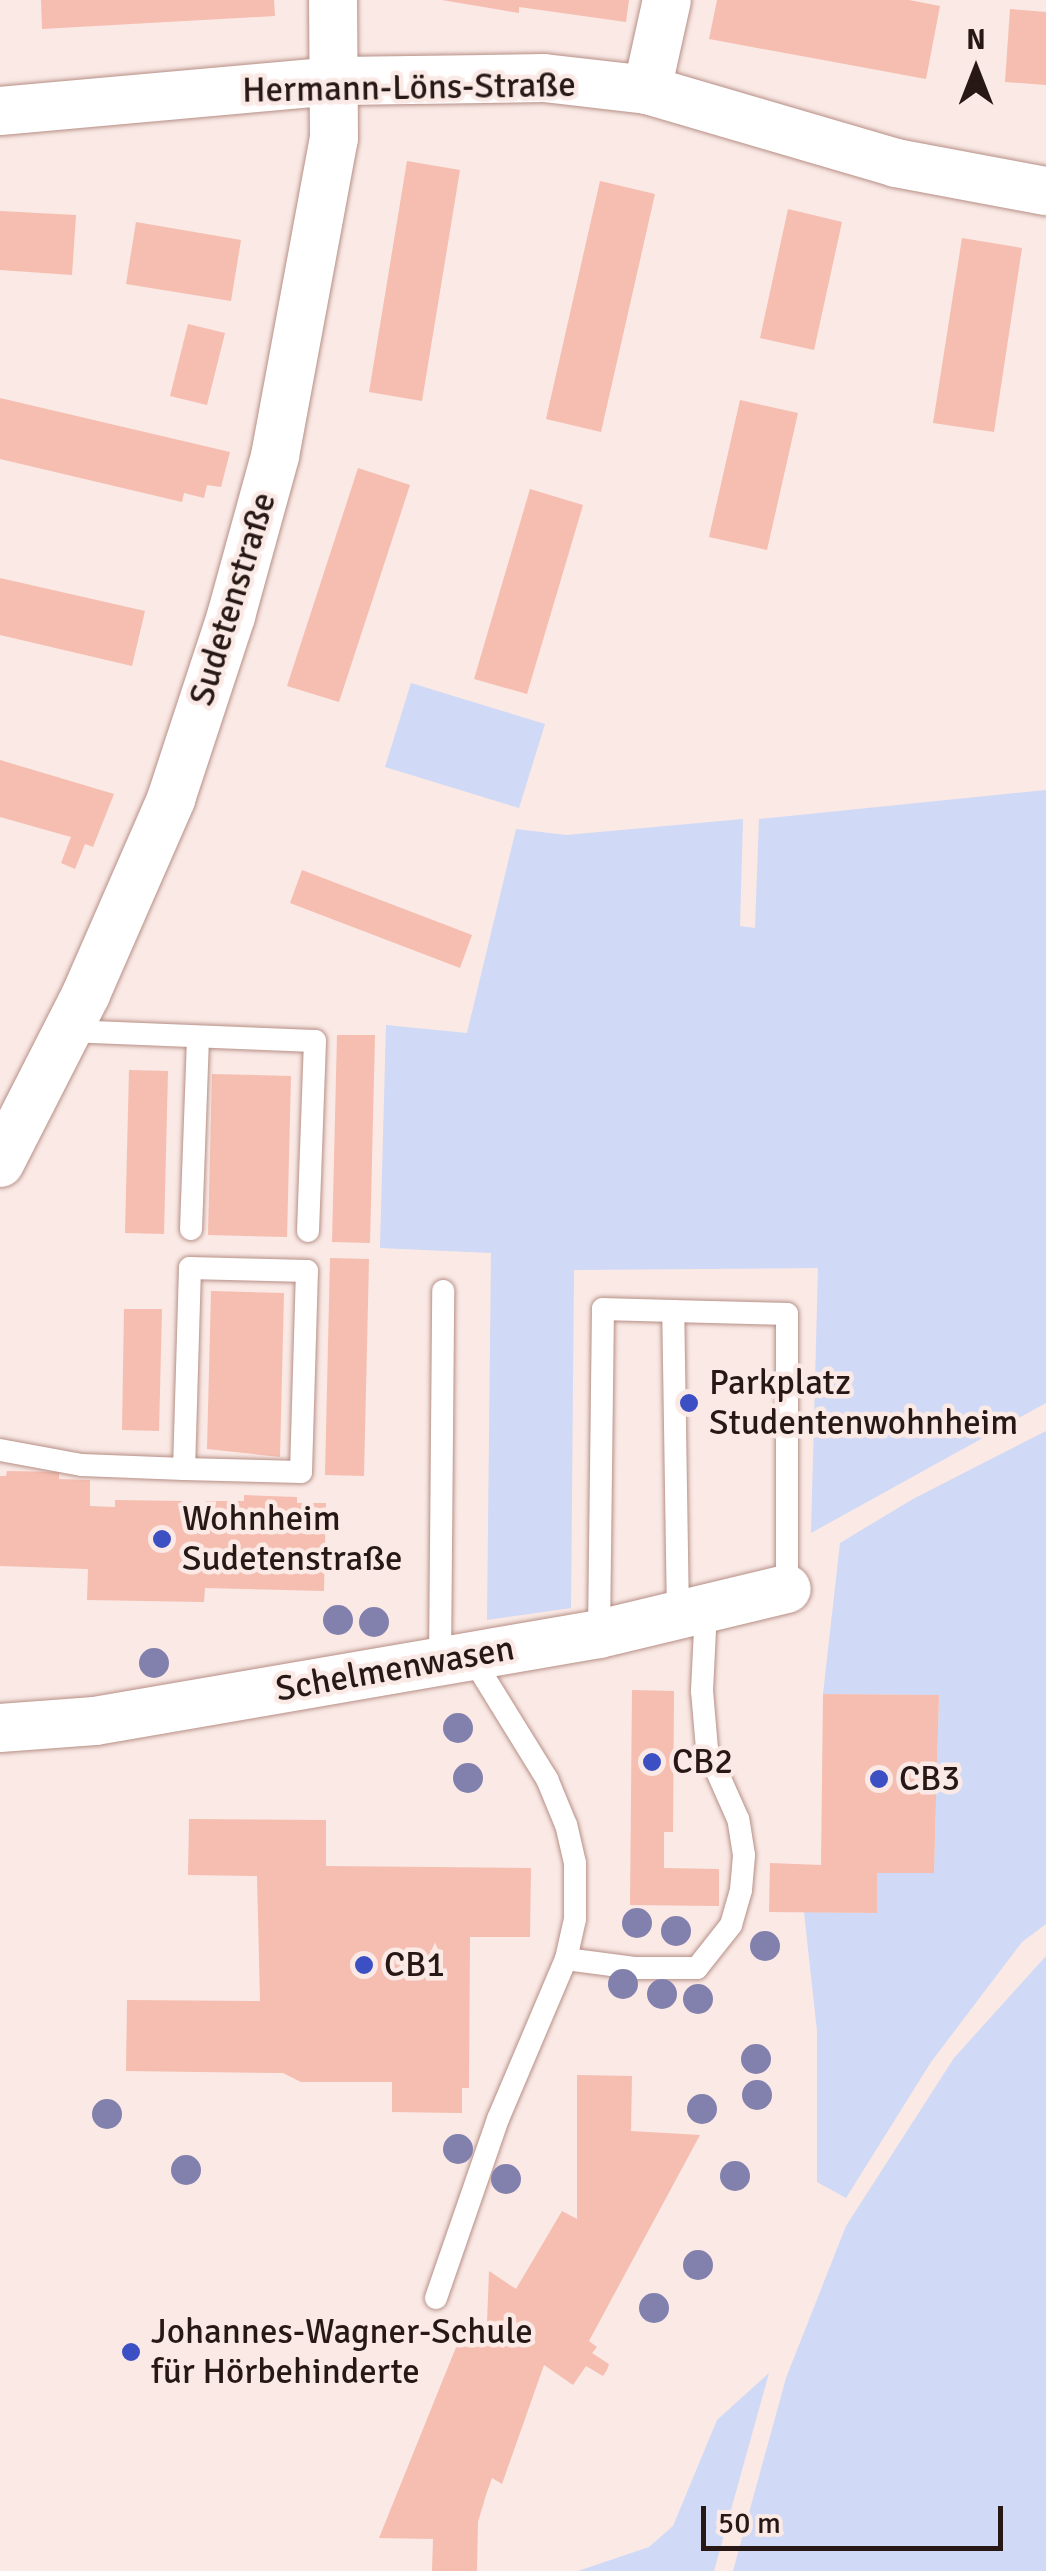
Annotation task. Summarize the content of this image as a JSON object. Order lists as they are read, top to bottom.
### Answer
{
  "streets": {
    "street": ["Hermann-Löns-Straße", "Sudetenstraße", "Schelmenwasen"]
  },
  "crossings": [
    ["Hermann-Löns-Straße", "Sudetenstraße"]
  ],
  "places": [
    "Parkplatz Studentenwohnheim",
    "Wohnheim Sudetenstraße",
    "CB2",
    "CB3",
    "CB1",
    "Johannes-Wagner-Schule für Hörbehinderte"
  ],
  "scale_bar": "50 m",
  "north": "top"
}
